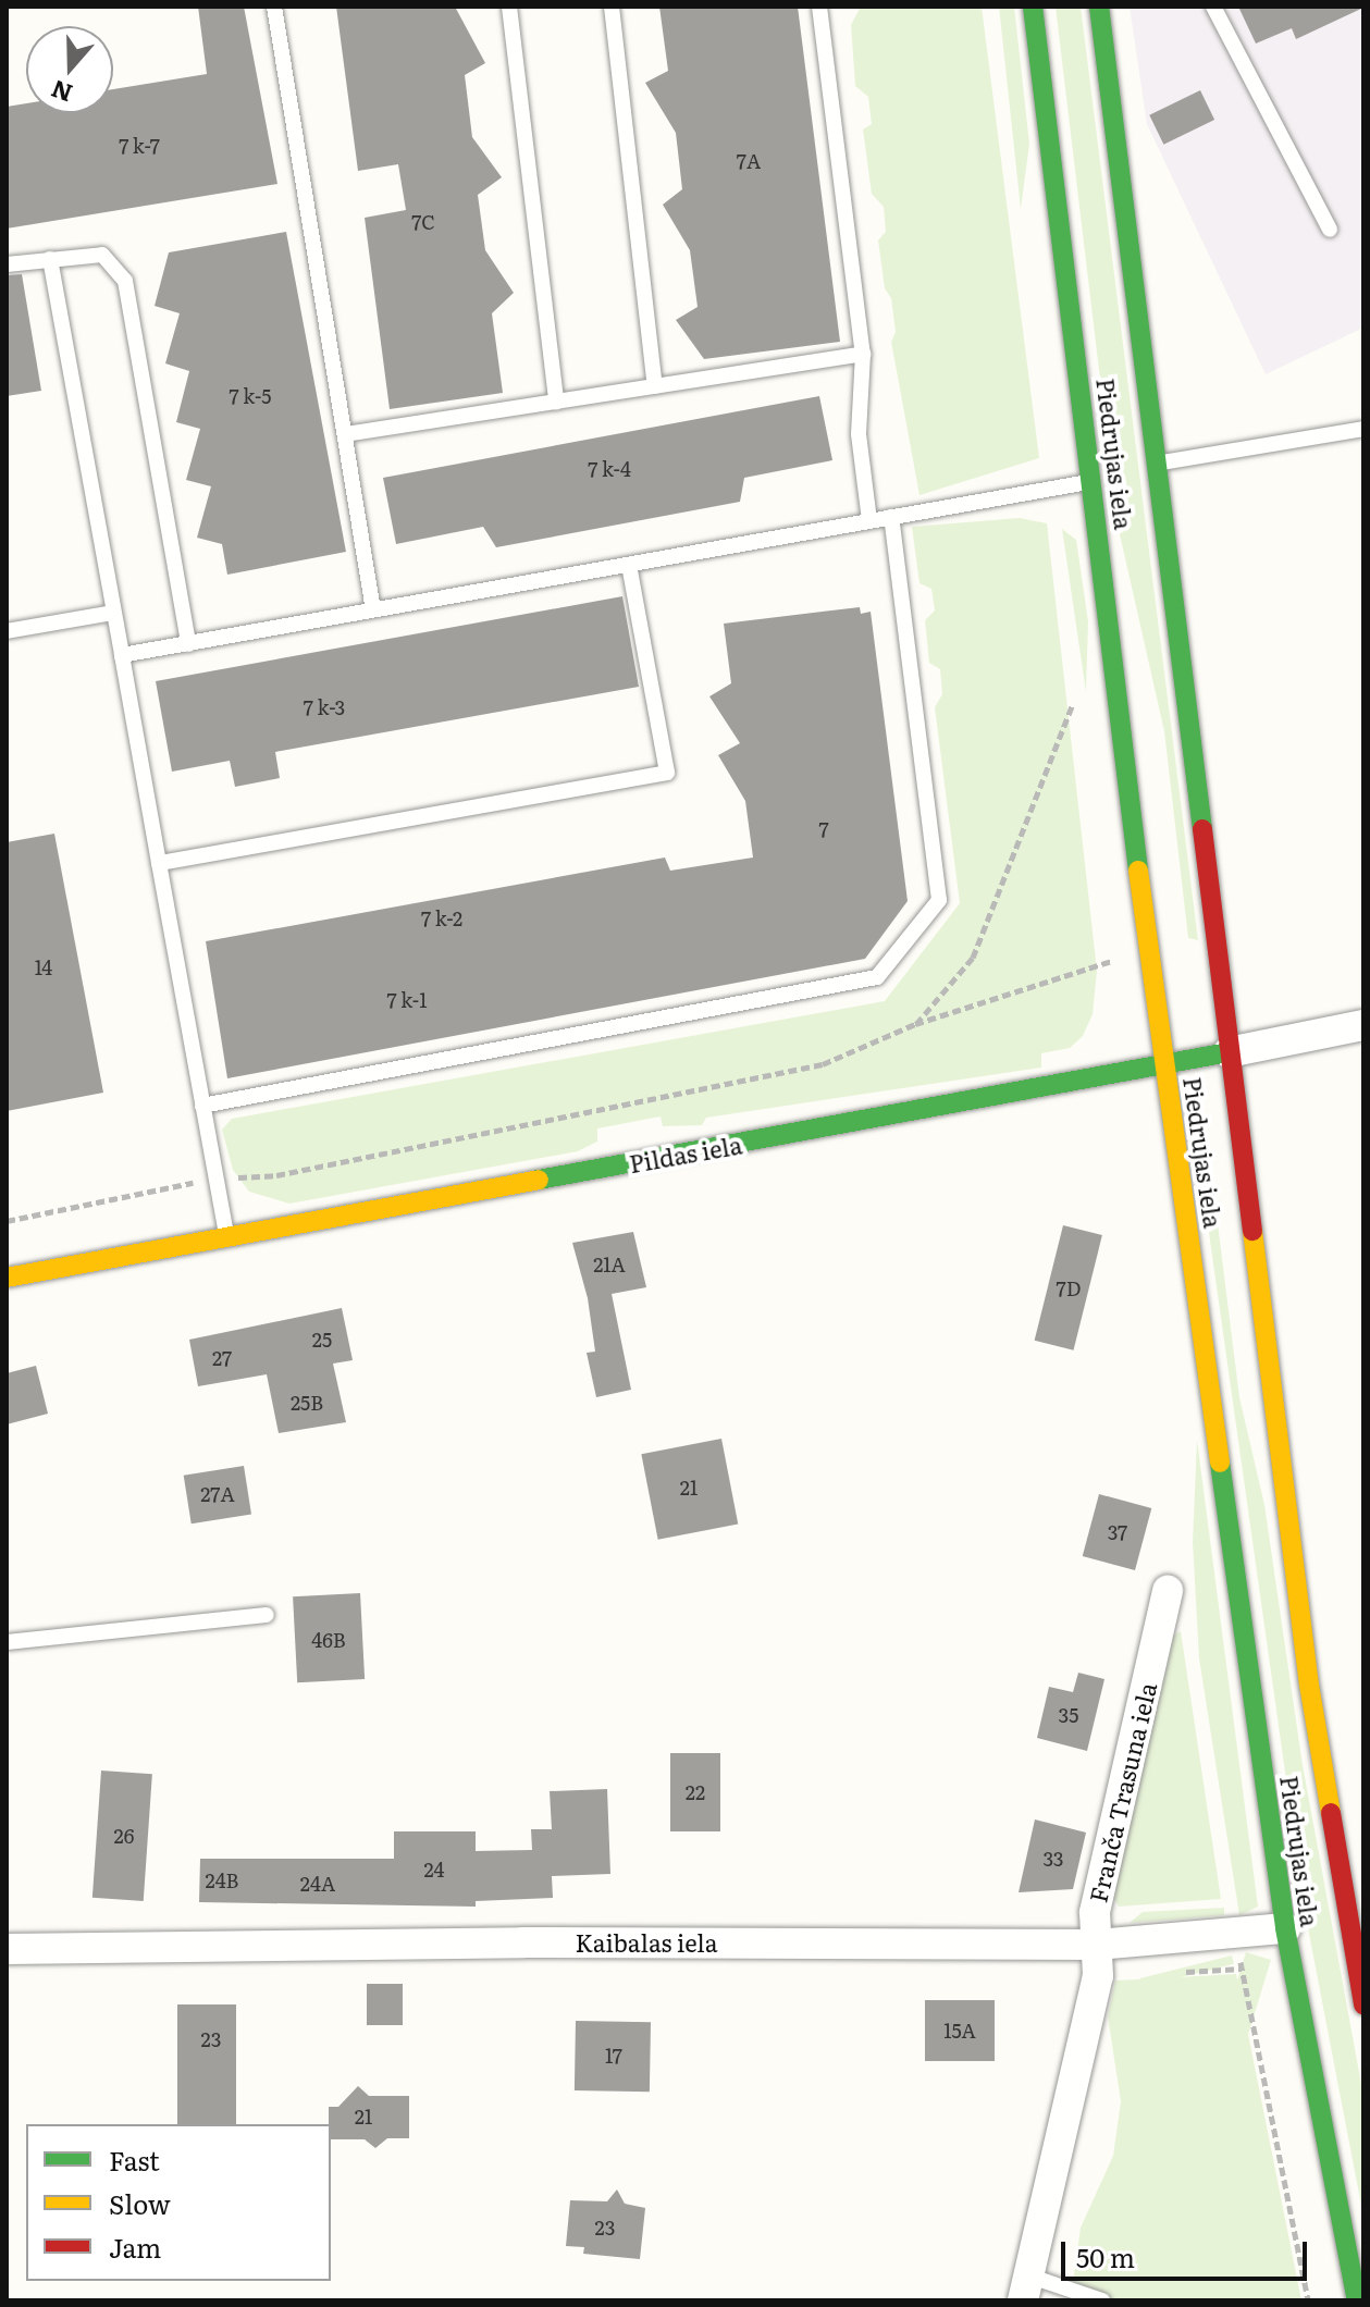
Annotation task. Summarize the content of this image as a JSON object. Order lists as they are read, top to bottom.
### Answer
{
  "streets": {
    "main road": ["Piedrujas iela", "Pildas iela"],
    "street": ["Franča Trasuna iela", "Kaibalas iela"]
  },
  "crossings": [
    ["Piedrujas iela", "Pildas iela"],
    ["Piedrujas iela", "Kaibalas iela"],
    ["Franča Trasuna iela", "Kaibalas iela"]
  ],
  "house_numbers": [
    "7 k-7",
    "7A",
    "7C",
    "7 k-5",
    "7 k-4",
    "7 k-3",
    "7",
    "7 k-2",
    "14",
    "7 k-1",
    "21A",
    "7D",
    "25",
    "27",
    "25B",
    "21",
    "27A",
    "37",
    "46B",
    "35",
    "22",
    "26",
    "33",
    "24",
    "24B",
    "24A",
    "15A",
    "23",
    "17",
    "21",
    "23"
  ],
  "legend": ["Fast", "Slow", "Jam"],
  "scale_bar": "50 m",
  "north": "bottom"
}
